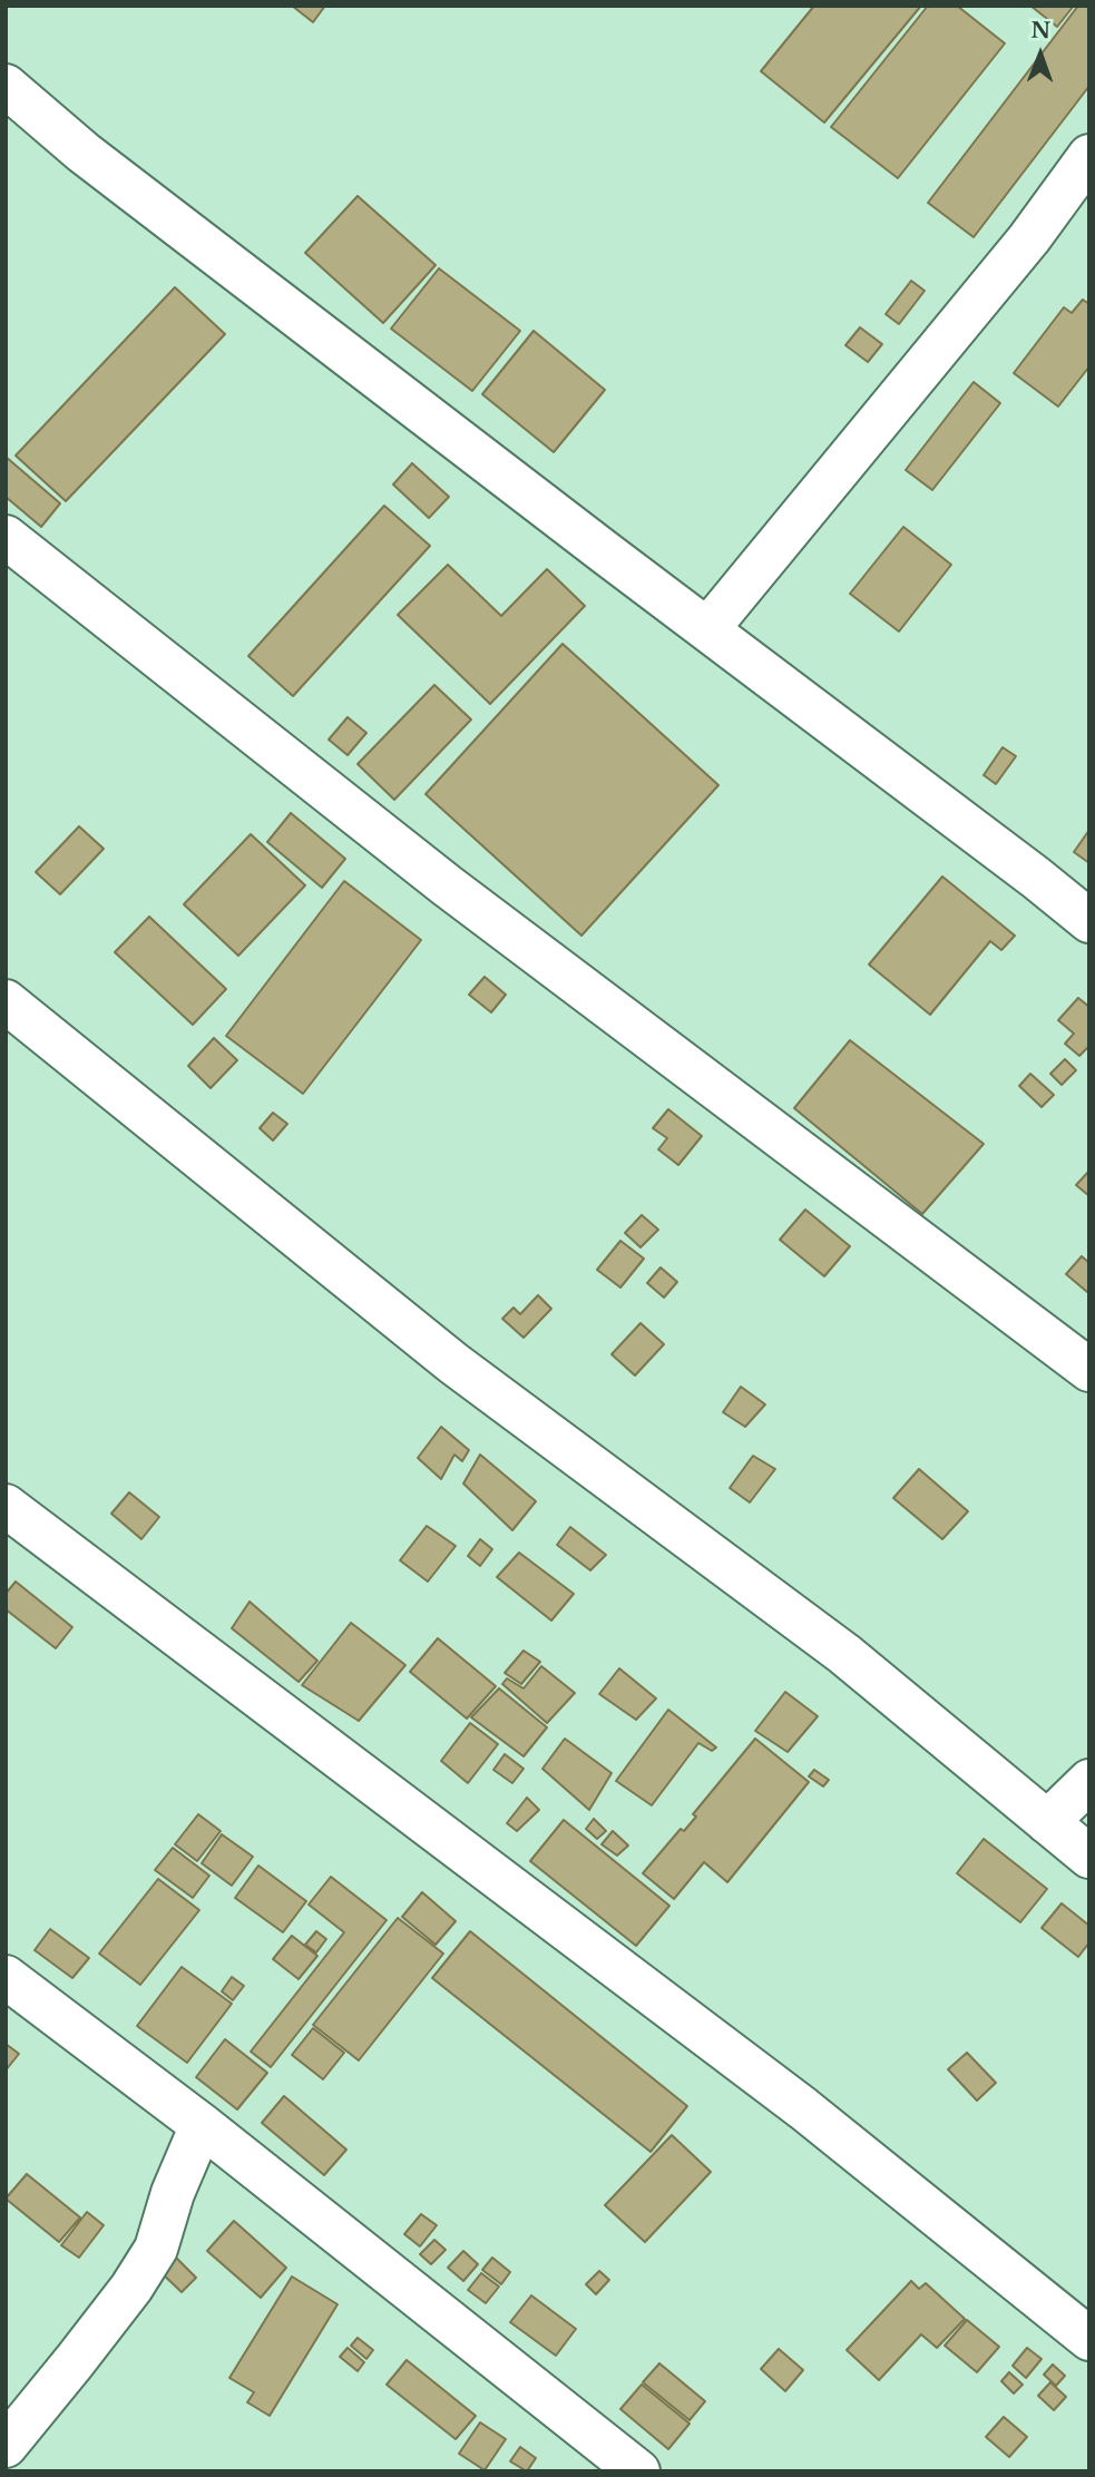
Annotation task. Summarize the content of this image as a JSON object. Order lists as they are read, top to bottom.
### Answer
{
  "north": "top"
}
